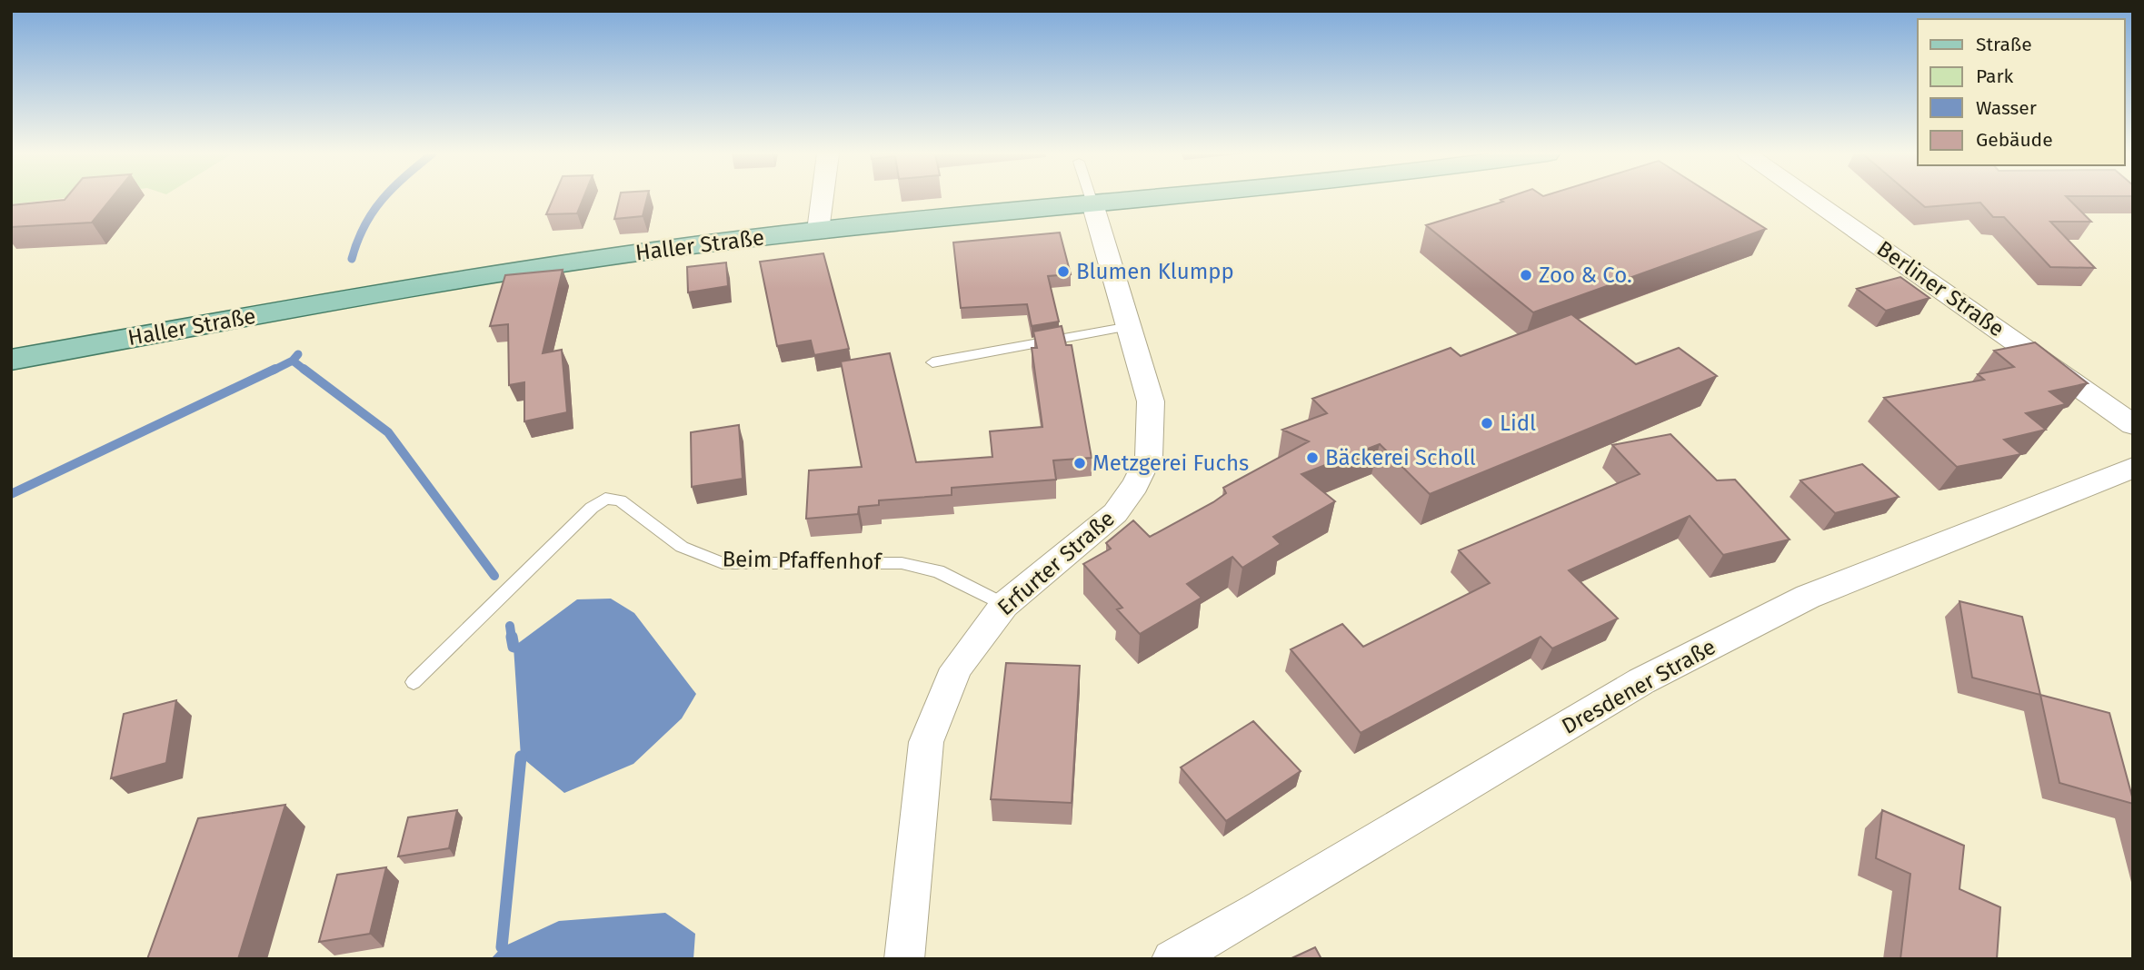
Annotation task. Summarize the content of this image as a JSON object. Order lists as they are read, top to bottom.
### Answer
{
  "streets": {
    "main road": ["Haller Straße"],
    "street": ["Berliner Straße", "Erfurter Straße", "Dresdener Straße"],
    "lane": ["Beim Pfaffenhof"]
  },
  "crossings": [
    ["Haller Straße", "Erfurter Straße"],
    ["Beim Pfaffenhof", "Erfurter Straße"]
  ],
  "places": [
    "Blumen Klumpp",
    "Zoo & Co.",
    "Lidl",
    "Bäckerei Scholl",
    "Metzgerei Fuchs"
  ],
  "legend": [
    "Straße",
    "Park",
    "Wasser",
    "Gebäude"
  ]
}
